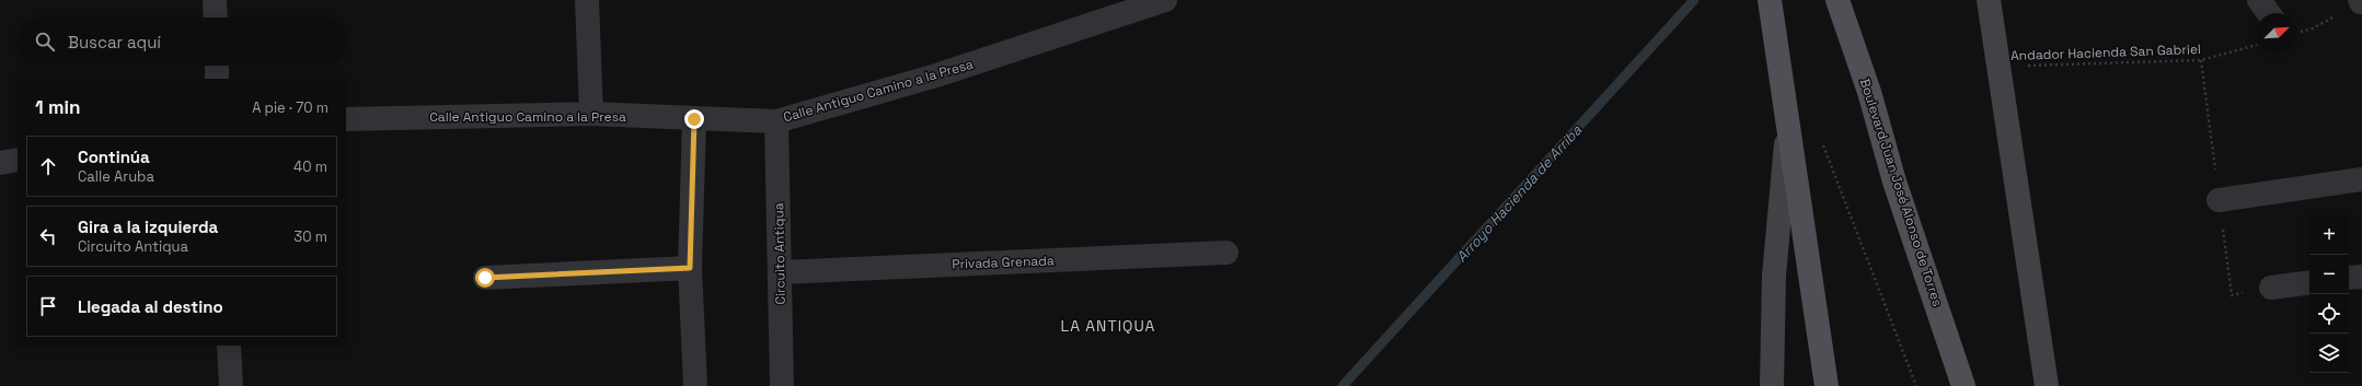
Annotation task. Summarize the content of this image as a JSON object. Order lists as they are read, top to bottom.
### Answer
{
  "streets": {
    "main road": ["Boulevard Juan José Alonso de Torres"],
    "street": ["Calle Antiguo Camino a la Presa", "Circuito Antiqua", "Privada Grenada"],
    "path": ["Andador Hacienda San Gabriel"]
  },
  "crossings": [
    ["Calle Antiguo Camino a la Presa", "Circuito Antiqua"],
    ["Circuito Antiqua", "Privada Grenada"]
  ],
  "districts": ["LA ANTIQUA"],
  "water": ["Arroyo Hacienda de Arriba"],
  "north": "top right",
  "page": {
    "search": "Buscar aquí",
    "heading": ["1 min", "A pie · 70 m"],
    "list": [
      ["Continúa", "Calle Aruba", "40 m"],
      ["Gira a la izquierda", "Circuito Antiqua", "30 m"],
      "Llegada al destino"
    ],
    "map_buttons": ["+", "−"]
  }
}
